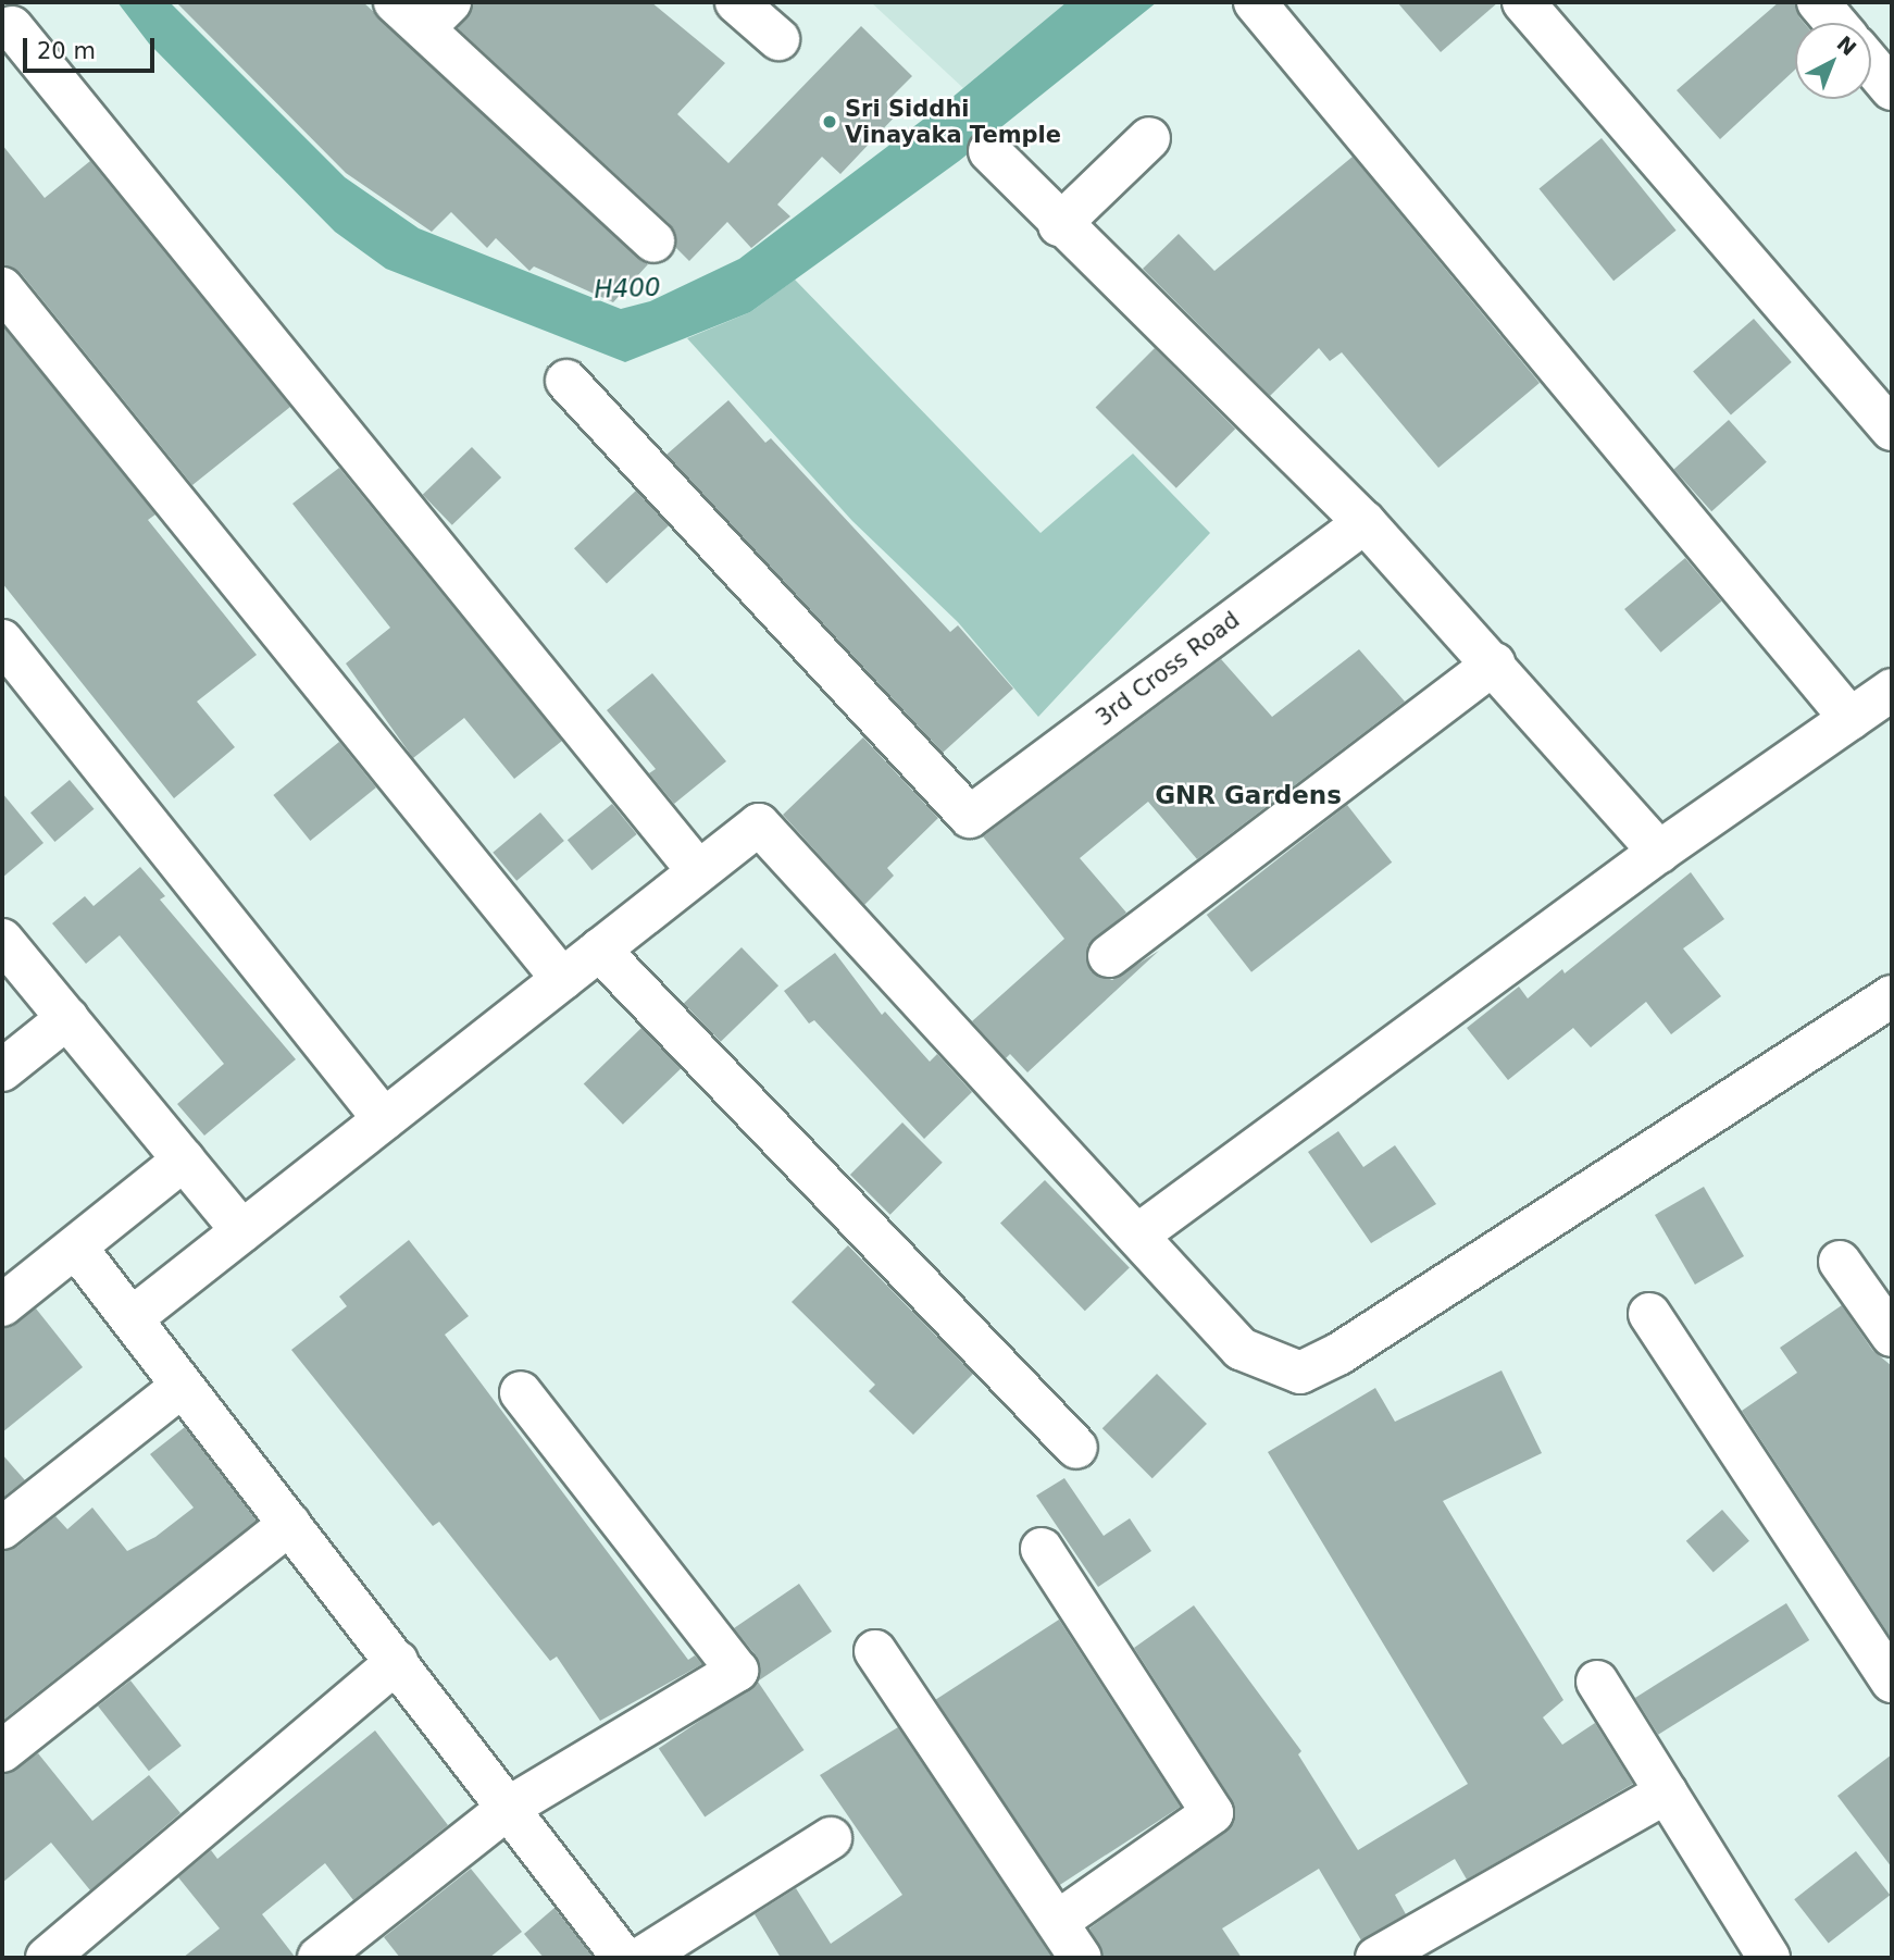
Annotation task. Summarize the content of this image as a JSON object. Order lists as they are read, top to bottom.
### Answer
{
  "streets": {
    "street": ["3rd Cross Road"]
  },
  "districts": ["GNR Gardens"],
  "water": ["H400"],
  "places": ["Sri Siddhi Vinayaka Temple"],
  "scale_bar": "20 m",
  "north": "top right"
}
